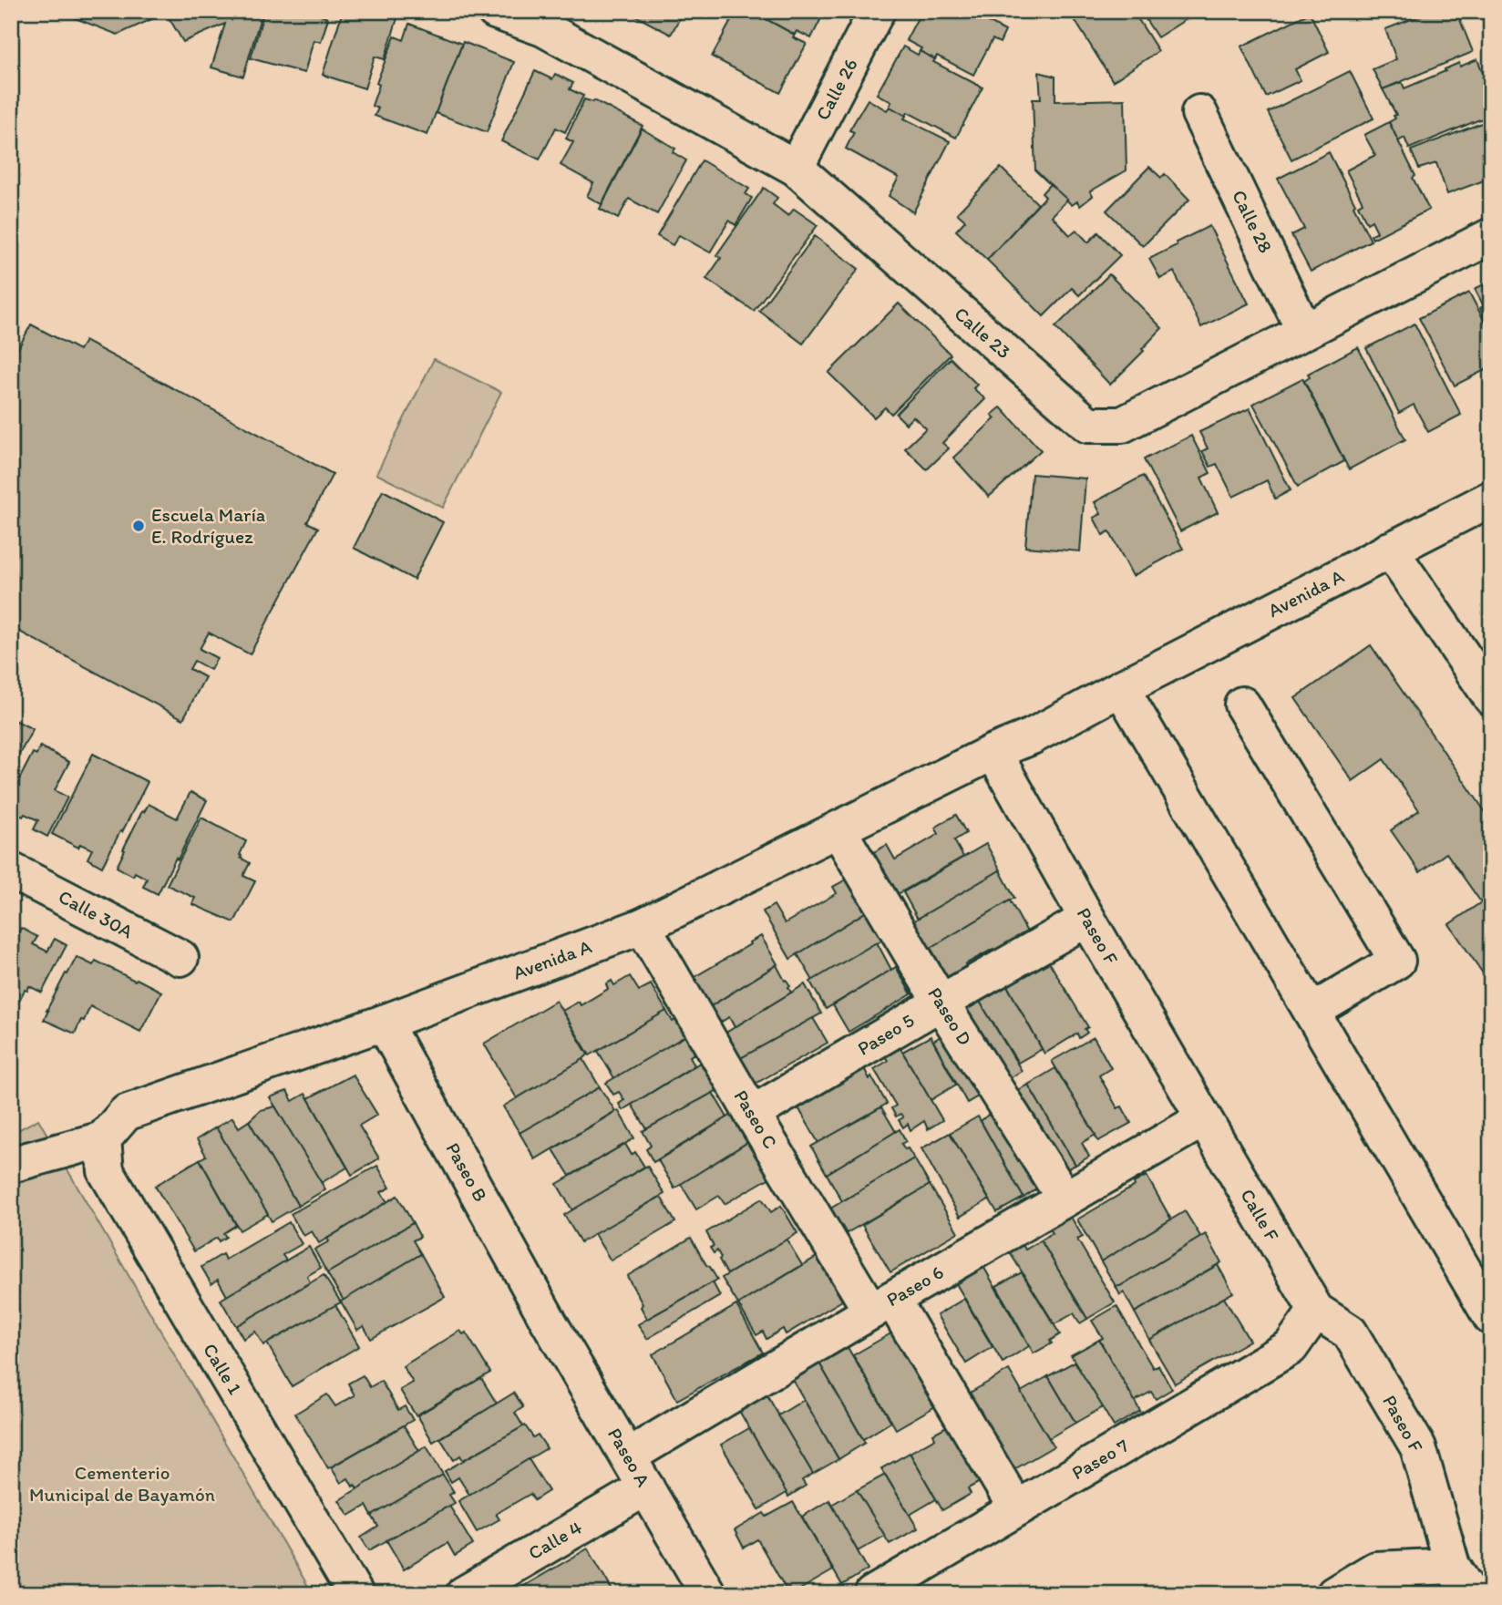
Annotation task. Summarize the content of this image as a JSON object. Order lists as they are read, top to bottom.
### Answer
{
  "streets": {
    "street": [
      "Calle 26",
      "Calle 28",
      "Calle 23",
      "Avenida A",
      "Calle 30A",
      "Paseo F",
      "Paseo D",
      "Paseo 5",
      "Paseo C",
      "Paseo B",
      "Calle F",
      "Paseo 6",
      "Calle 1",
      "Paseo A",
      "Paseo 7",
      "Calle 4"
    ]
  },
  "crossings": [
    ["Calle 26", "Calle 23"],
    ["Calle 28", "Calle 23"],
    ["Avenida A", "Paseo F"],
    ["Avenida A", "Paseo D"],
    ["Avenida A", "Paseo C"],
    ["Avenida A", "Paseo B"],
    ["Avenida A", "Calle 1"],
    ["Paseo F", "Paseo 5"],
    ["Paseo F", "Calle F"],
    ["Paseo F", "Paseo 6"],
    ["Paseo F", "Paseo 7"],
    ["Paseo D", "Paseo 5"],
    ["Paseo D", "Paseo 6"],
    ["Paseo 5", "Paseo C"],
    ["Paseo C", "Paseo 6"],
    ["Paseo C", "Paseo 7"],
    ["Paseo B", "Paseo A"],
    ["Calle F", "Paseo 6"],
    ["Calle F", "Paseo 7"],
    ["Paseo 6", "Paseo A"],
    ["Paseo A", "Calle 4"]
  ],
  "parks": ["Cementerio Municipal de Bayamón"],
  "places": ["Escuela María E. Rodríguez"]
}
